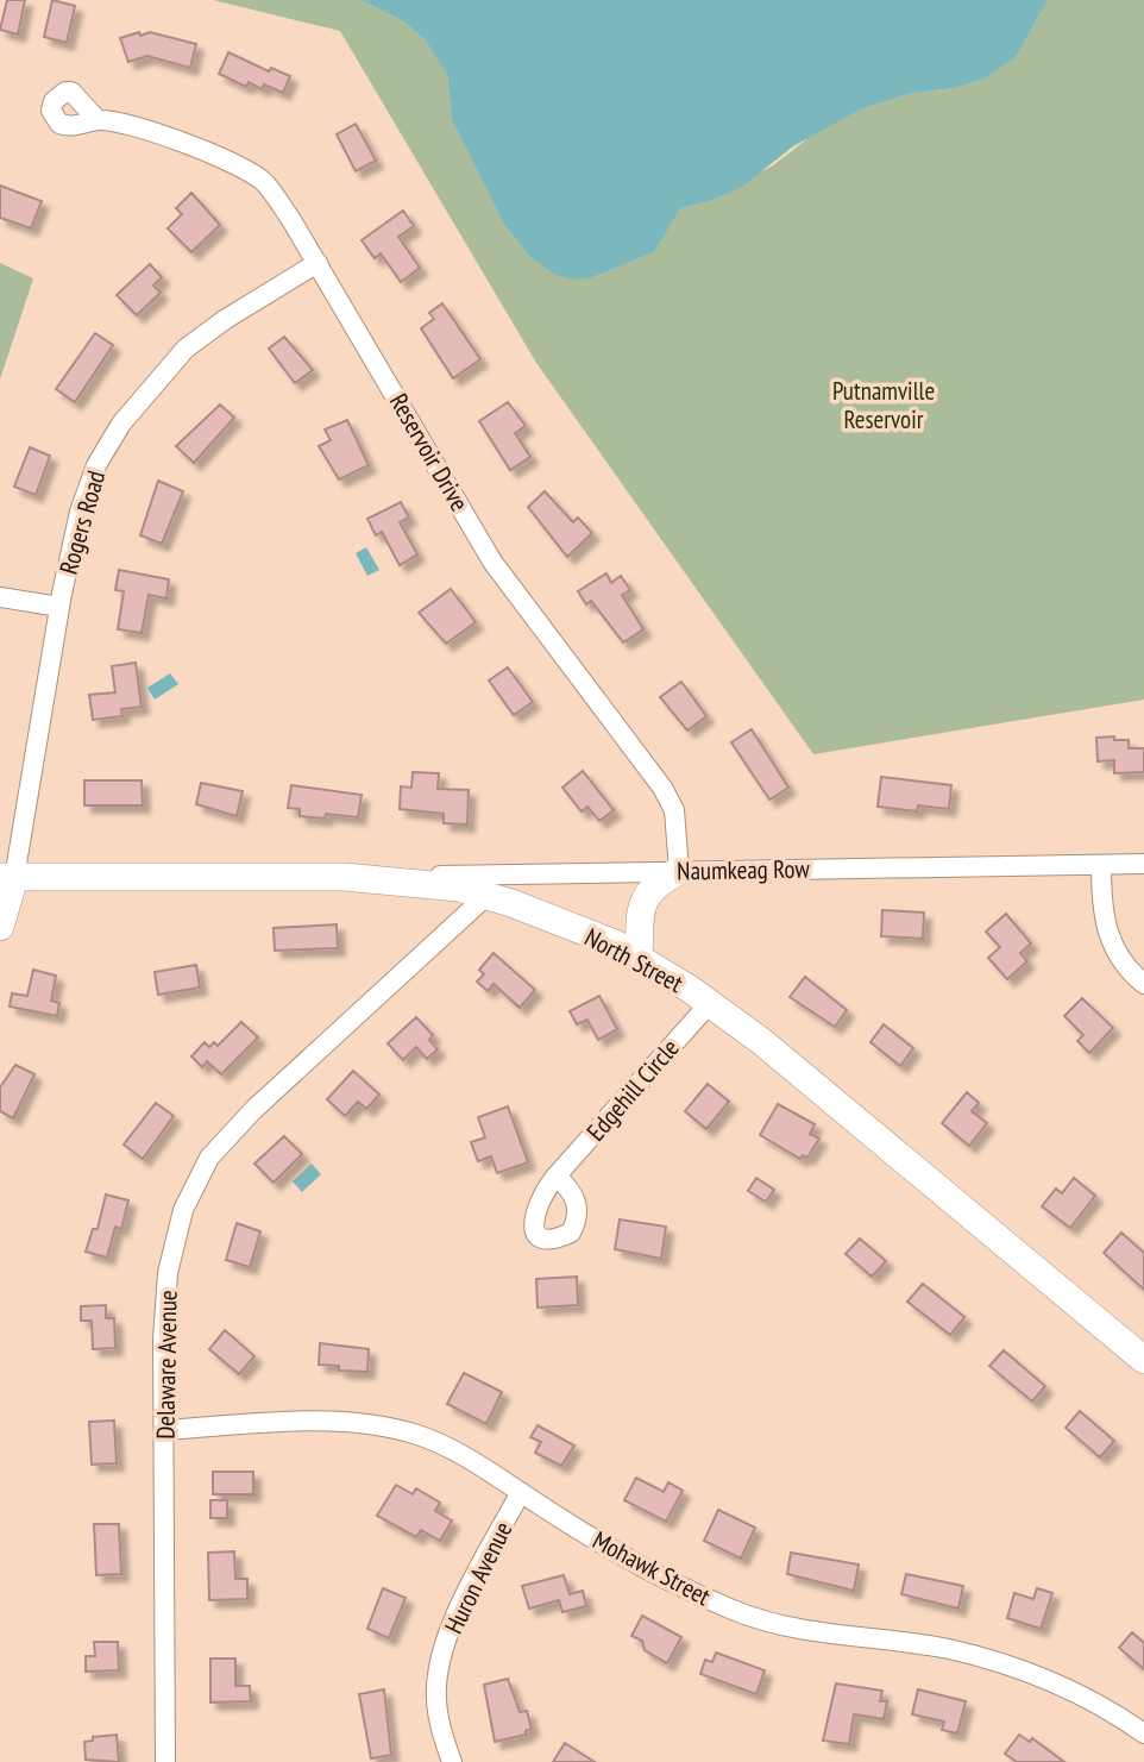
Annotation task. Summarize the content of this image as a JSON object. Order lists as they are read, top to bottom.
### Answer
{
  "streets": {
    "street": [
      "Reservoir Drive",
      "Rogers Road",
      "Naumkeag Row",
      "North Street",
      "Edgehill Circle",
      "Delaware Avenue",
      "Mohawk Street",
      "Huron Avenue"
    ]
  },
  "crossings": [
    ["Reservoir Drive", "Rogers Road"],
    ["Reservoir Drive", "Naumkeag Row"],
    ["Rogers Road", "North Street"],
    ["Naumkeag Row", "North Street"],
    ["North Street", "Edgehill Circle"],
    ["North Street", "Delaware Avenue"],
    ["Delaware Avenue", "Mohawk Street"],
    ["Mohawk Street", "Huron Avenue"]
  ],
  "parks": ["Putnamville Reservoir"]
}
